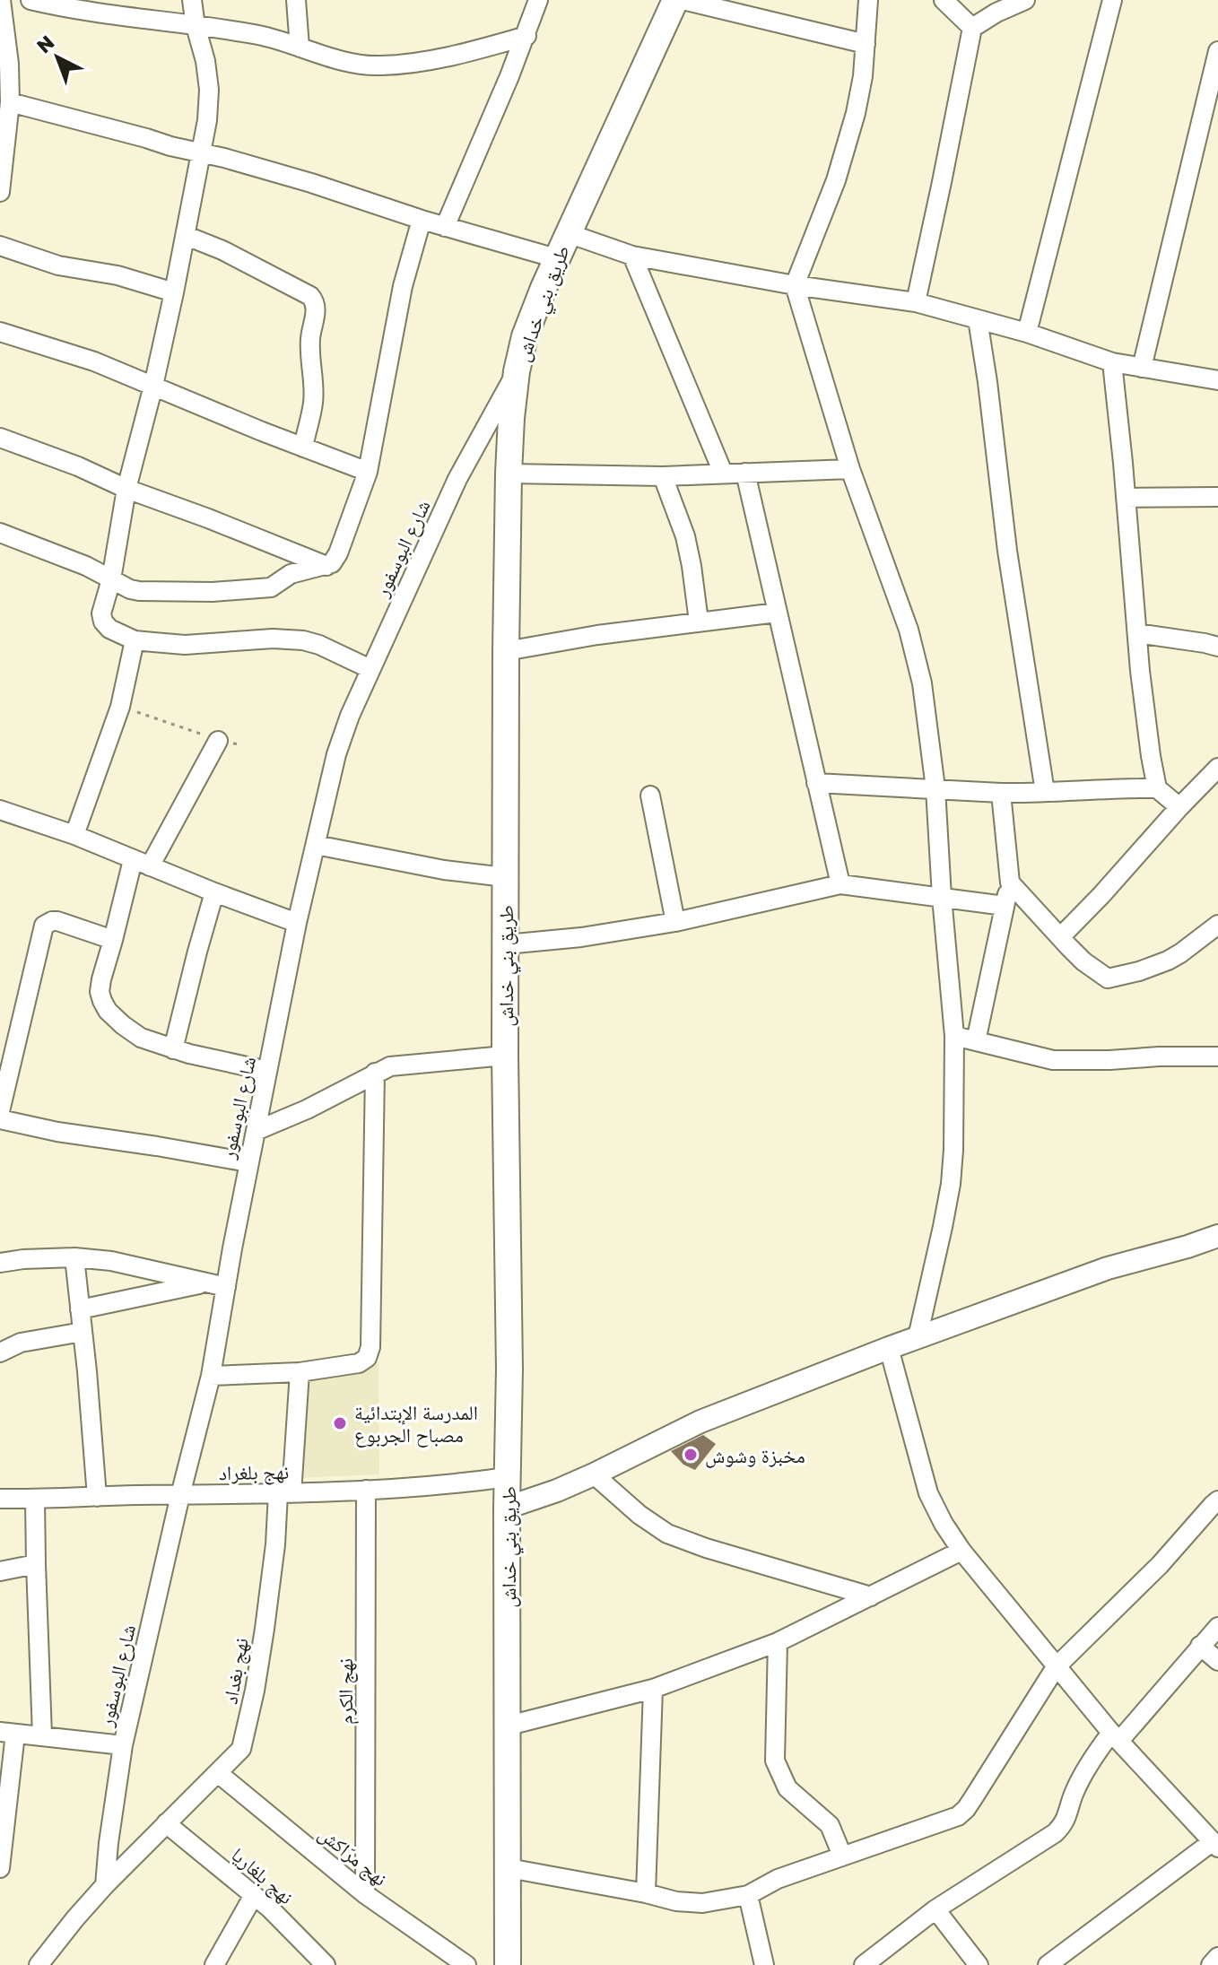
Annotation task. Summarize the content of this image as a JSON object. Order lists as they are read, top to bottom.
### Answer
{
  "streets": {
    "main road": ["طريق بني خداش"],
    "street": [
      "شارع البوسفور",
      "نهج بلغراد",
      "نهج بغداد",
      "نهج الكرم",
      "نهج مرّاكش",
      "نهج بلغاريا"
    ]
  },
  "crossings": [
    ["طريق بني خداش", "شارع البوسفور"],
    ["طريق بني خداش", "نهج بلغراد"],
    ["شارع البوسفور", "نهج بلغراد"],
    ["شارع البوسفور", "نهج بغداد"],
    ["نهج بلغراد", "نهج بغداد"],
    ["نهج بلغراد", "نهج الكرم"],
    ["نهج بغداد", "نهج مرّاكش"],
    ["نهج بغداد", "نهج بلغاريا"],
    ["نهج الكرم", "نهج مرّاكش"]
  ],
  "places": ["المدرسة الإبتدائية مصباح الجربوع", "مخبزة وشوش"],
  "north": "top left"
}
